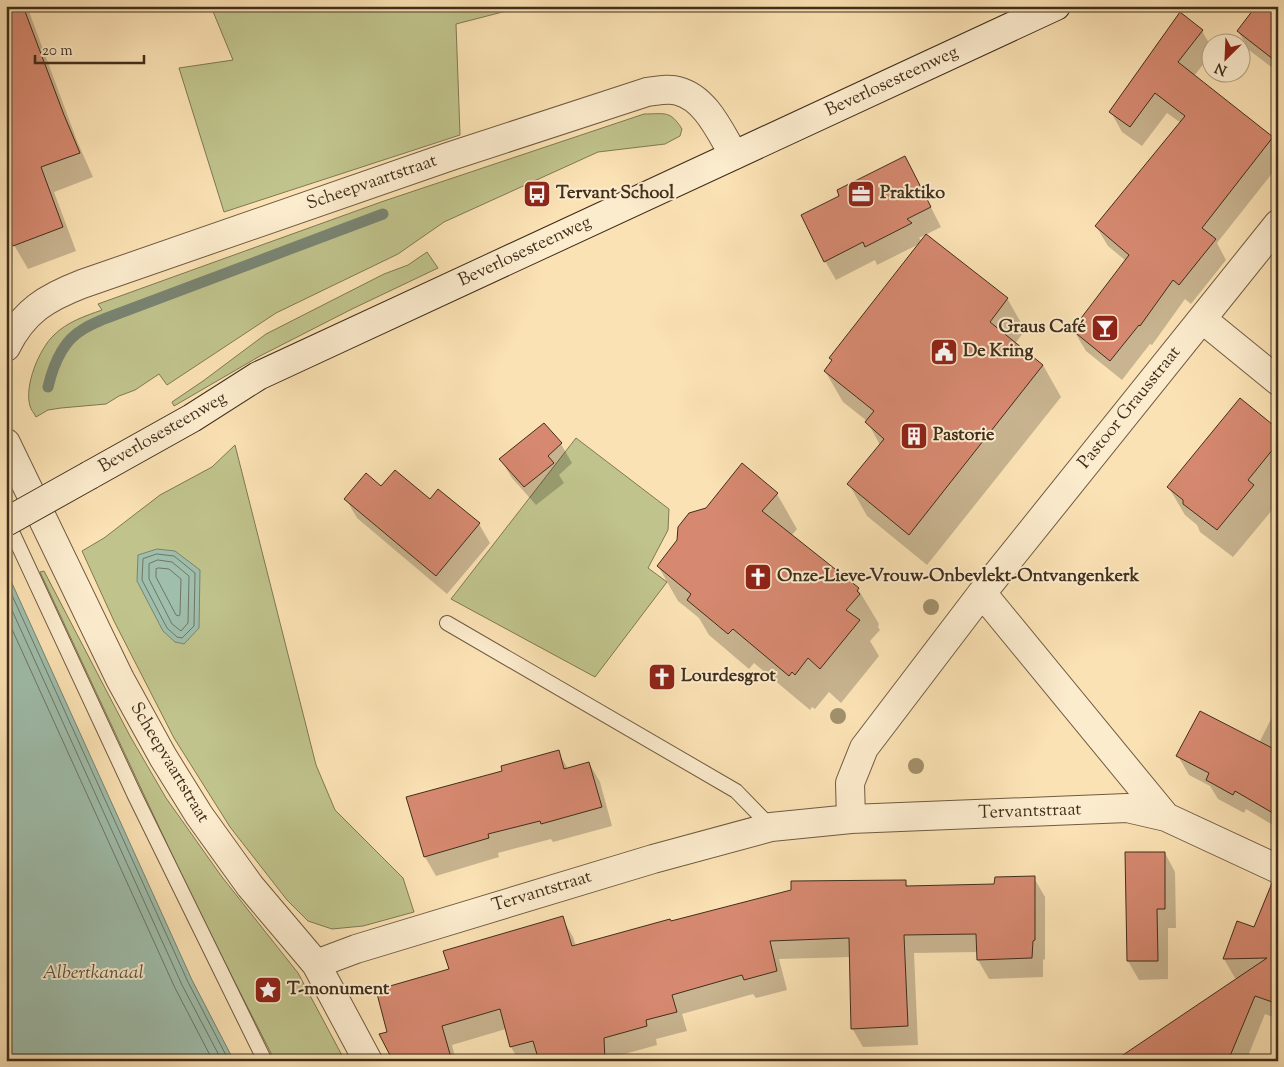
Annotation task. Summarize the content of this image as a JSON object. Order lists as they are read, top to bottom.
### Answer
{
  "streets": {
    "street": [
      "Beverlosesteenweg",
      "Scheepvaartstraat",
      "Pastoor Grausstraat",
      "Tervantstraat"
    ]
  },
  "crossings": [
    ["Beverlosesteenweg", "Scheepvaartstraat"],
    ["Scheepvaartstraat", "Tervantstraat"],
    ["Pastoor Grausstraat", "Tervantstraat"]
  ],
  "water": ["Albertkanaal"],
  "places": {
    "bus stop": ["Tervant School"],
    "office": ["Praktiko"],
    "bar": ["Graus Café"],
    "public building": ["De Kring"],
    "building": ["Pastorie"],
    "church": ["Onze-Lieve-Vrouw-Onbevlekt-Ontvangenkerk", "Lourdesgrot"],
    "place": ["T-monument"]
  },
  "scale_bar": "20 m",
  "north": "bottom left"
}
